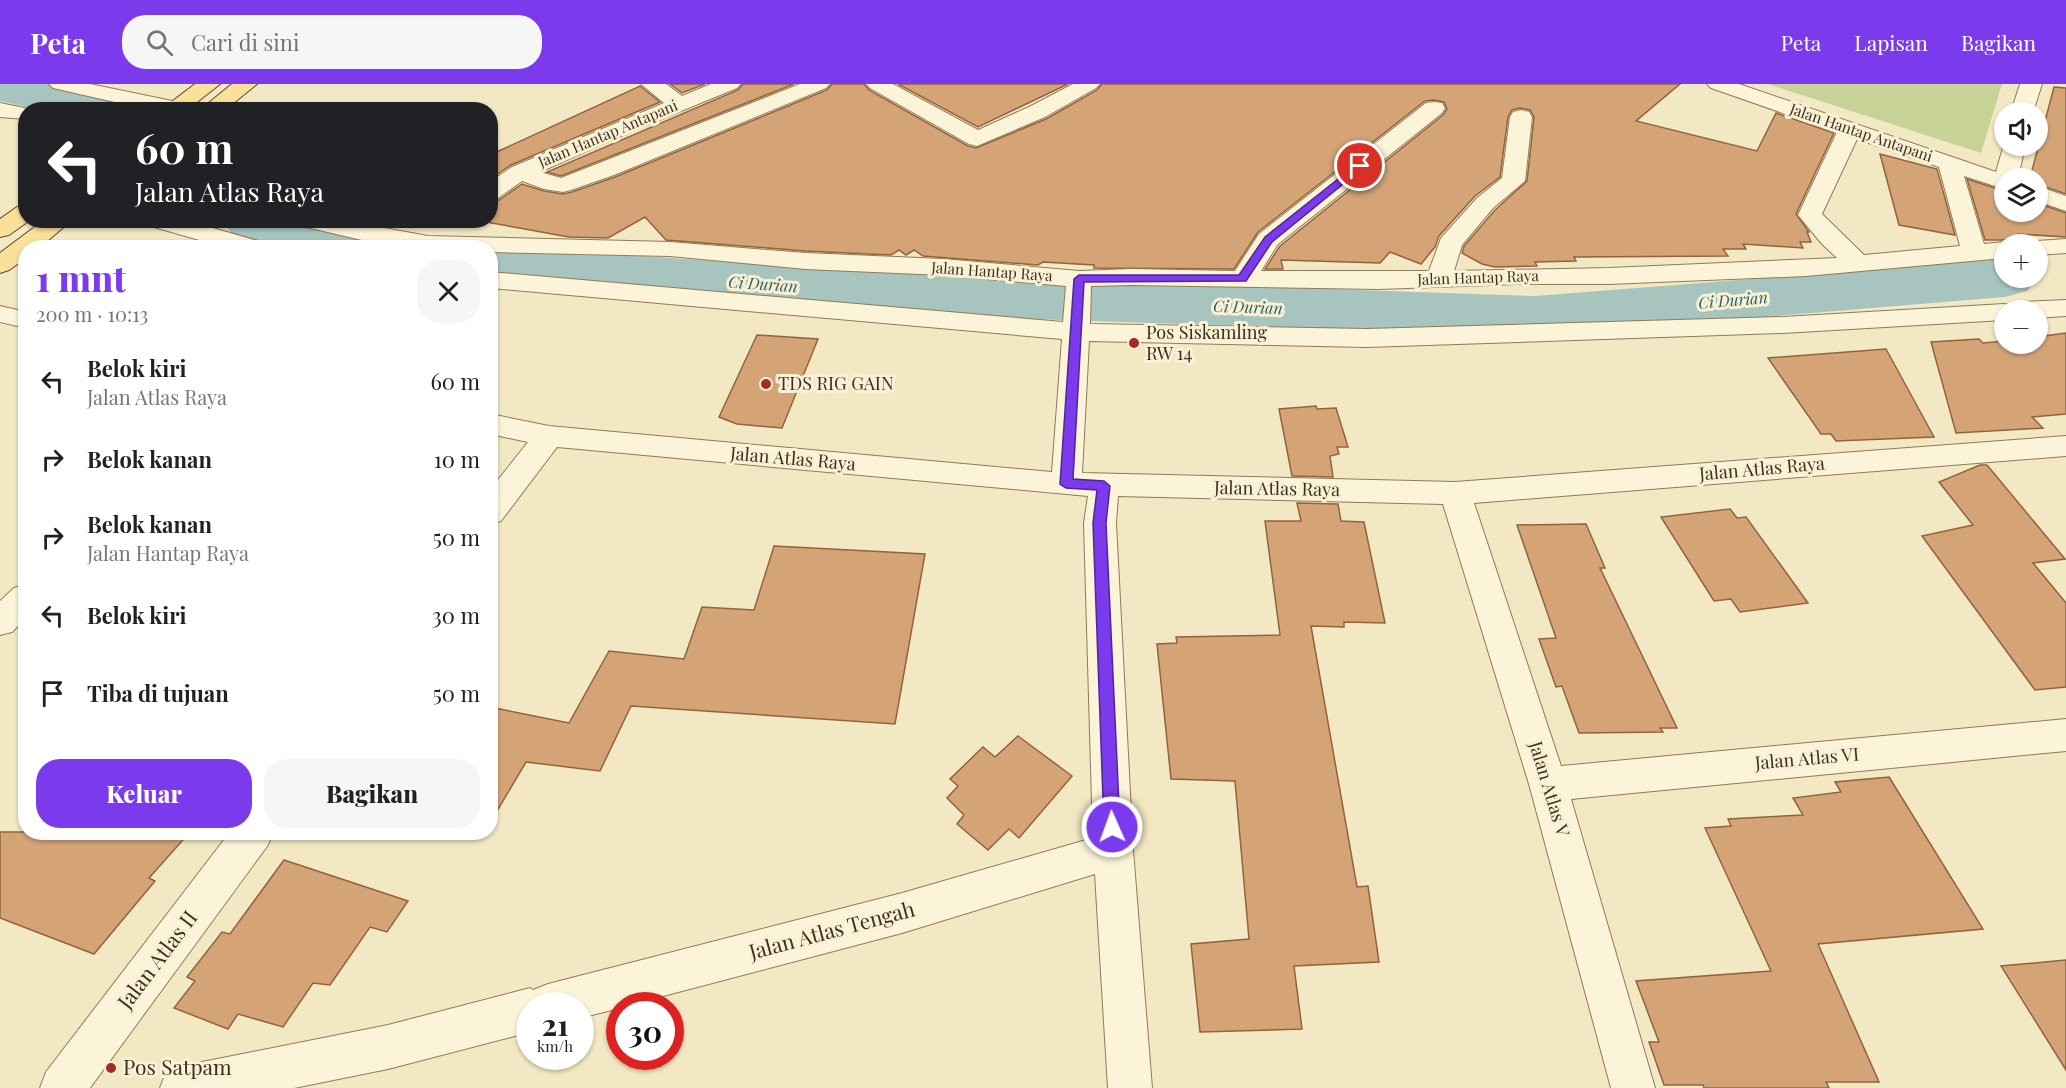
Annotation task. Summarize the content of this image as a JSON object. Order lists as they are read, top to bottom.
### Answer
{
  "streets": {
    "street": [
      "Jalan Hantap Antapani",
      "Jalan Hantap Raya",
      "Jalan Atlas Raya",
      "Jalan Atlas VI",
      "Jalan Atlas V",
      "Jalan Atlas Tengah",
      "Jalan Atlas II"
    ]
  },
  "crossings": [
    ["Jalan Atlas Raya", "Jalan Atlas V"],
    ["Jalan Atlas VI", "Jalan Atlas V"]
  ],
  "water": ["Ci Durian"],
  "places": ["Pos Siskamling RW 14", "TDS RIG GAIN", "Pos Satpam"],
  "page": {
    "header": "Peta",
    "search": "Cari di sini",
    "nav": ["Peta", "Lapisan", "Bagikan"],
    "map_buttons": ["+", "−"],
    "turn": ["60 m", "Jalan Atlas Raya"],
    "heading": ["1 mnt", "200 m · 10:13"],
    "list": [
      {
        "name": "Belok kiri",
        "note": "Jalan Atlas Raya",
        "value": "60 m"
      },
      {
        "name": "Belok kanan",
        "value": "10 m"
      },
      {
        "name": "Belok kanan",
        "note": "Jalan Hantap Raya",
        "value": "50 m"
      },
      {
        "name": "Belok kiri",
        "value": "30 m"
      },
      {
        "name": "Tiba di tujuan",
        "value": "50 m"
      }
    ],
    "buttons": ["Keluar", "Bagikan"],
    "speed": "21 km/h",
    "limit": "30"
  }
}
